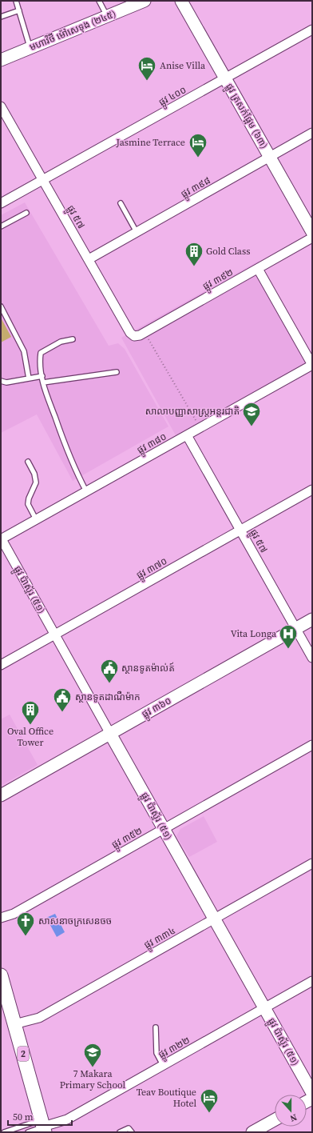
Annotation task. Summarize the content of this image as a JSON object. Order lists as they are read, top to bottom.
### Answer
{
  "streets": {
    "main road": ["2"],
    "street": [
      "មហាវិថី ម៉ៅសេទុង (២៤៥)",
      "ផ្លូវ ៤០០",
      "ផ្លូវ ត្រសក់ផ្អែម (៦៣)",
      "ផ្លូវ ៣៩៨",
      "ផ្លូវ ៥៧",
      "ផ្លូវ ៣៩២",
      "ផ្លូវ ៣៨០",
      "ផ្លូវ ៣៧០",
      "ផ្លូវ ប៉ាស្ទ័រ (៥១)",
      "ផ្លូវ ៣៦០",
      "ផ្លូវ ៣៥២",
      "ផ្លូវ ៣៣៤",
      "ផ្លូវ ៣២២"
    ]
  },
  "crossings": [
    ["ផ្លូវ ៤០០", "ផ្លូវ ត្រសក់ផ្អែម (៦៣)"],
    ["ផ្លូវ ៤០០", "ផ្លូវ ៥៧"],
    ["ផ្លូវ ត្រសក់ផ្អែម (៦៣)", "ផ្លូវ ៣៩៨"],
    ["ផ្លូវ ៣៩៨", "ផ្លូវ ៥៧"],
    ["ផ្លូវ ៥៧", "ផ្លូវ ៣៩២"],
    ["ផ្លូវ ៥៧", "ផ្លូវ ៣៨០"],
    ["ផ្លូវ ៥៧", "ផ្លូវ ៣៧០"],
    ["ផ្លូវ ៥៧", "ផ្លូវ ៣៦០"],
    ["ផ្លូវ ៣៨០", "ផ្លូវ ប៉ាស្ទ័រ (៥១)"],
    ["ផ្លូវ ៣៧០", "ផ្លូវ ប៉ាស្ទ័រ (៥១)"],
    ["ផ្លូវ ប៉ាស្ទ័រ (៥១)", "ផ្លូវ ៣៦០"],
    ["ផ្លូវ ប៉ាស្ទ័រ (៥១)", "ផ្លូវ ៣៥២"],
    ["ផ្លូវ ប៉ាស្ទ័រ (៥១)", "ផ្លូវ ៣៣៤"],
    ["ផ្លូវ ប៉ាស្ទ័រ (៥១)", "ផ្លូវ ៣២២"],
    ["ផ្លូវ ៣៣៤", "2"],
    ["ផ្លូវ ៣២២", "2"]
  ],
  "places": {
    "hotel": ["Anise Villa", "Jasmine Terrace", "Teav Boutique Hotel"],
    "building": ["Gold Class", "Oval Office Tower"],
    "school or university": ["សាលាបញ្ញាសាស្ត្រអន្តរជាតិ", "7 Makara Primary School"],
    "hospital": ["Vita Longa"],
    "public building": ["ស្ថានទូតម៉ាល់ត៍", "ស្ថានទូតដាណឺម៉ាក"],
    "church": ["សាសនាចក្រសេនចច"]
  },
  "scale_bar": "50 m",
  "north": "bottom"
}
